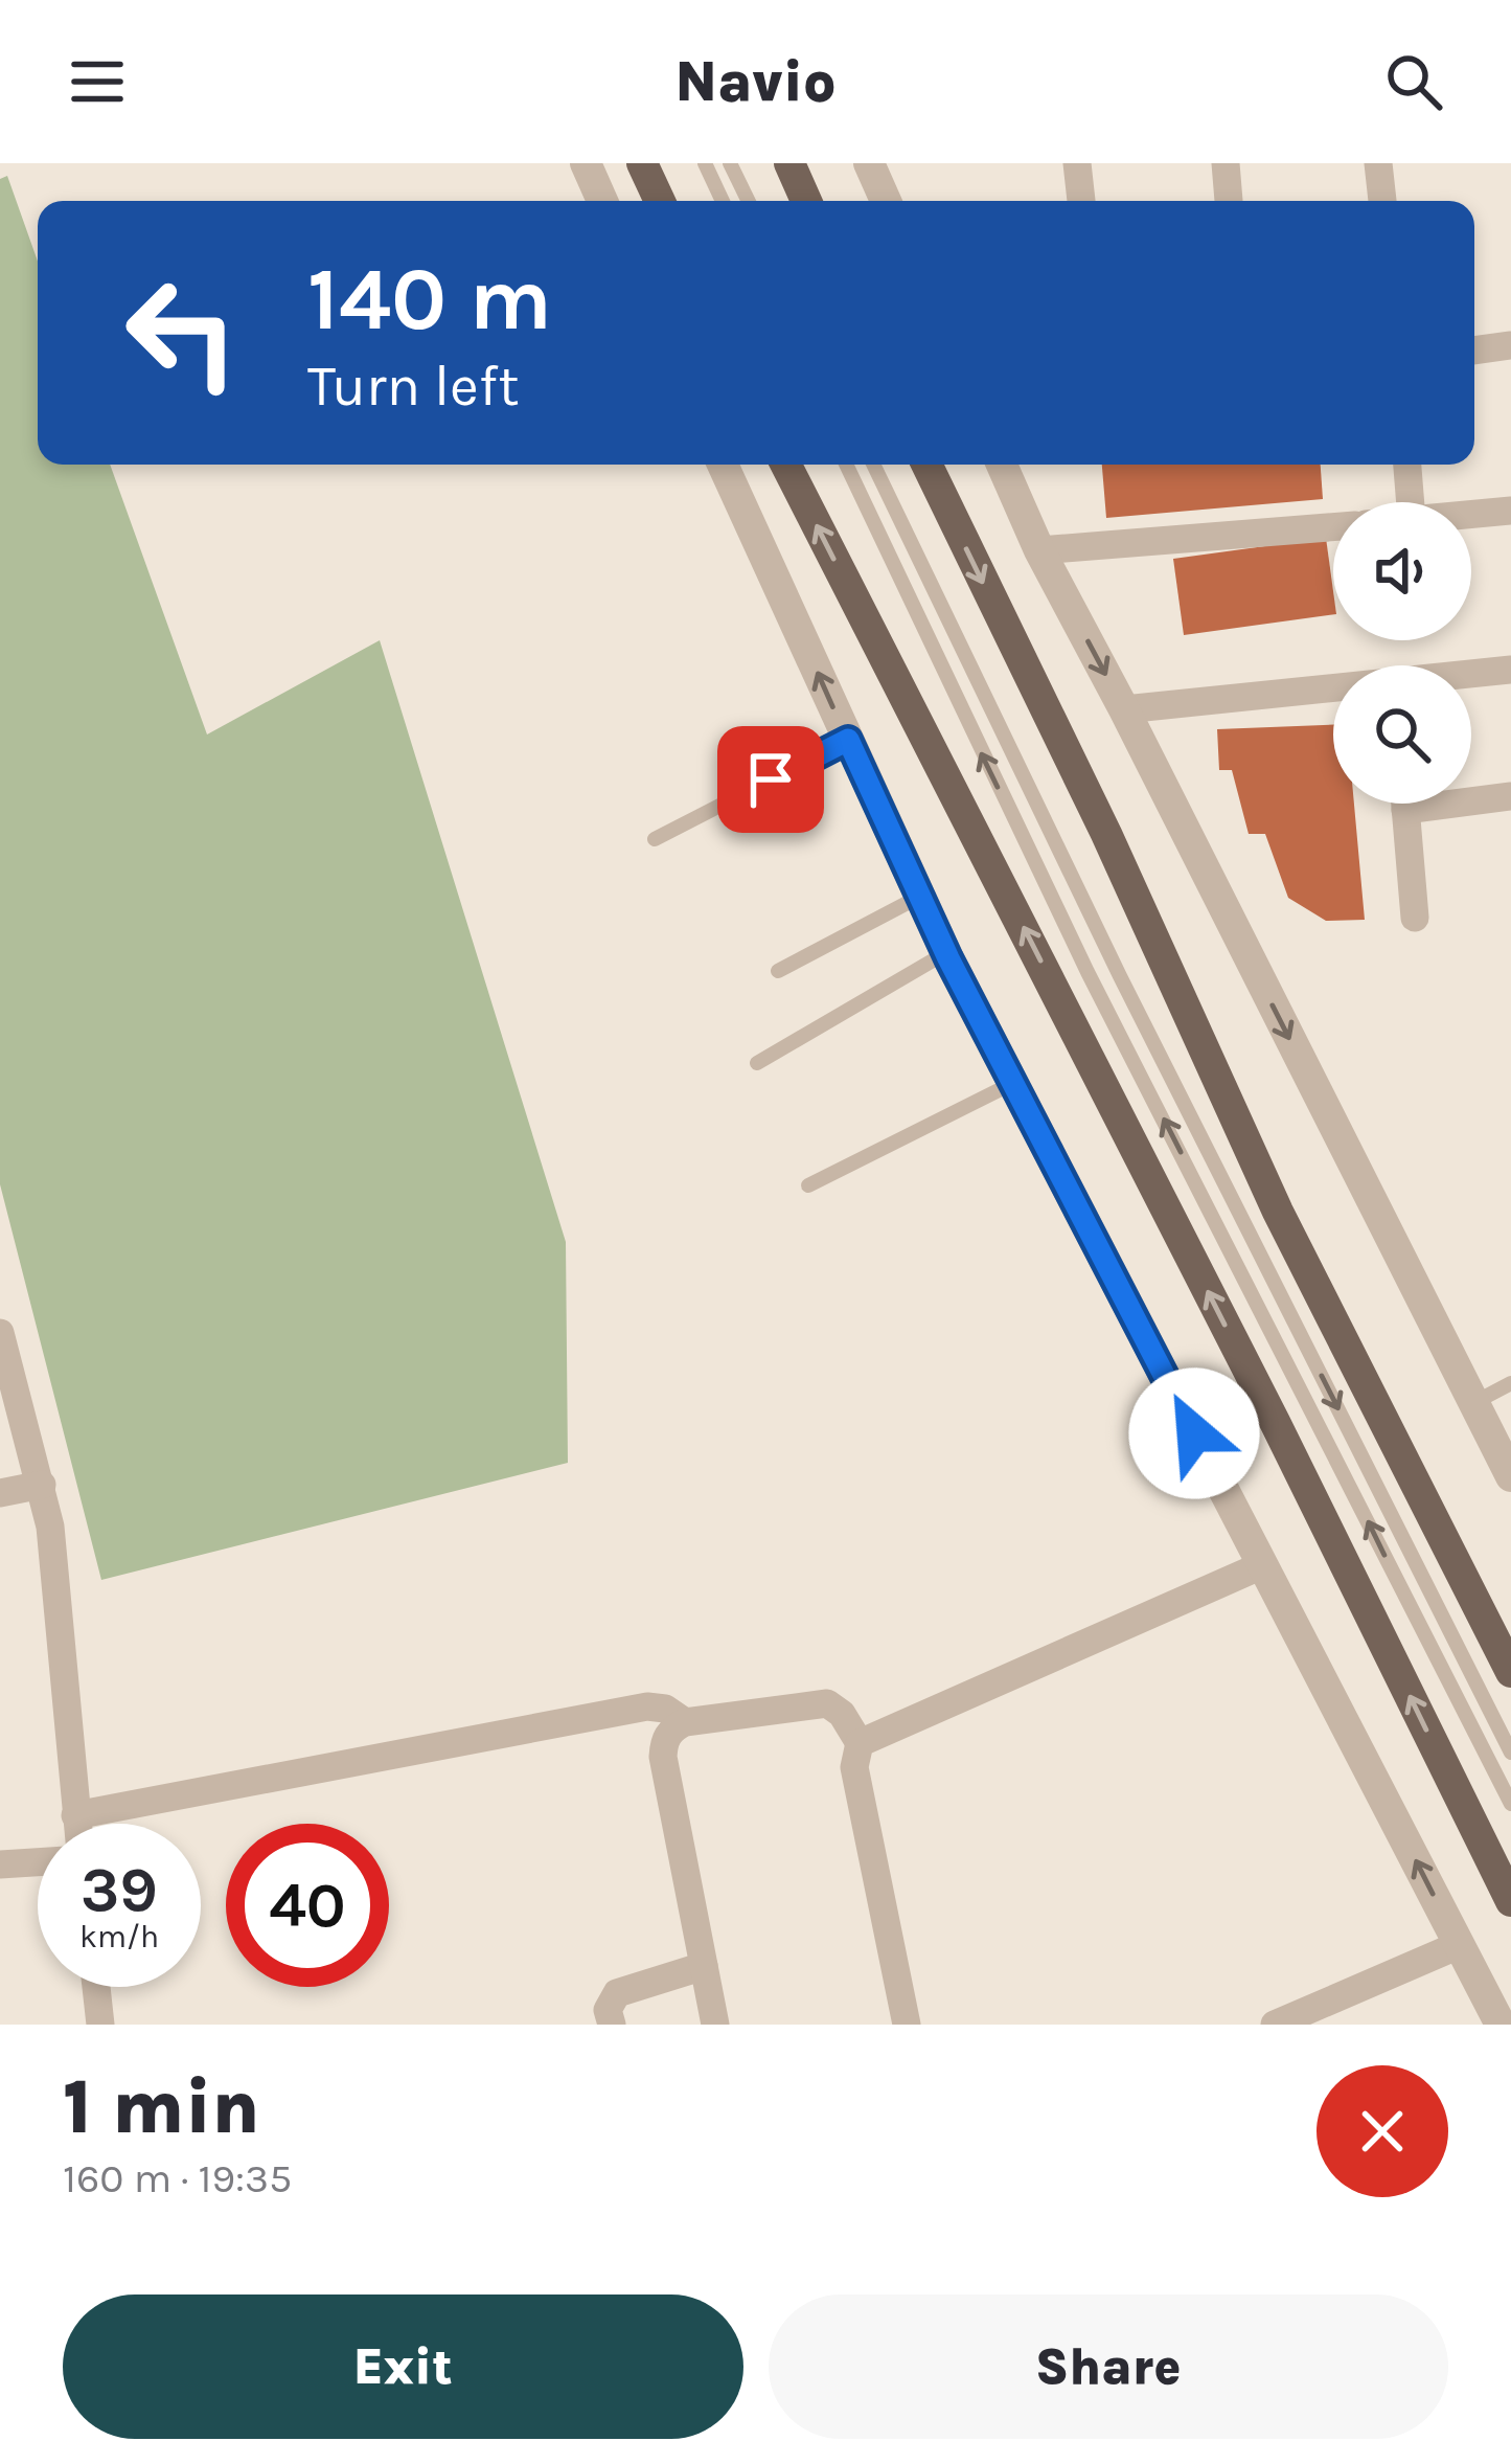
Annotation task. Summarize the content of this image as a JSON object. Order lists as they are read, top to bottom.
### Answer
{
  "page": {
    "header": "Navio",
    "turn": ["140 m", "Turn left"],
    "speed": "39 km/h",
    "limit": "40",
    "heading": ["1 min", "160 m · 19:35"],
    "buttons": ["Exit", "Share"]
  }
}
